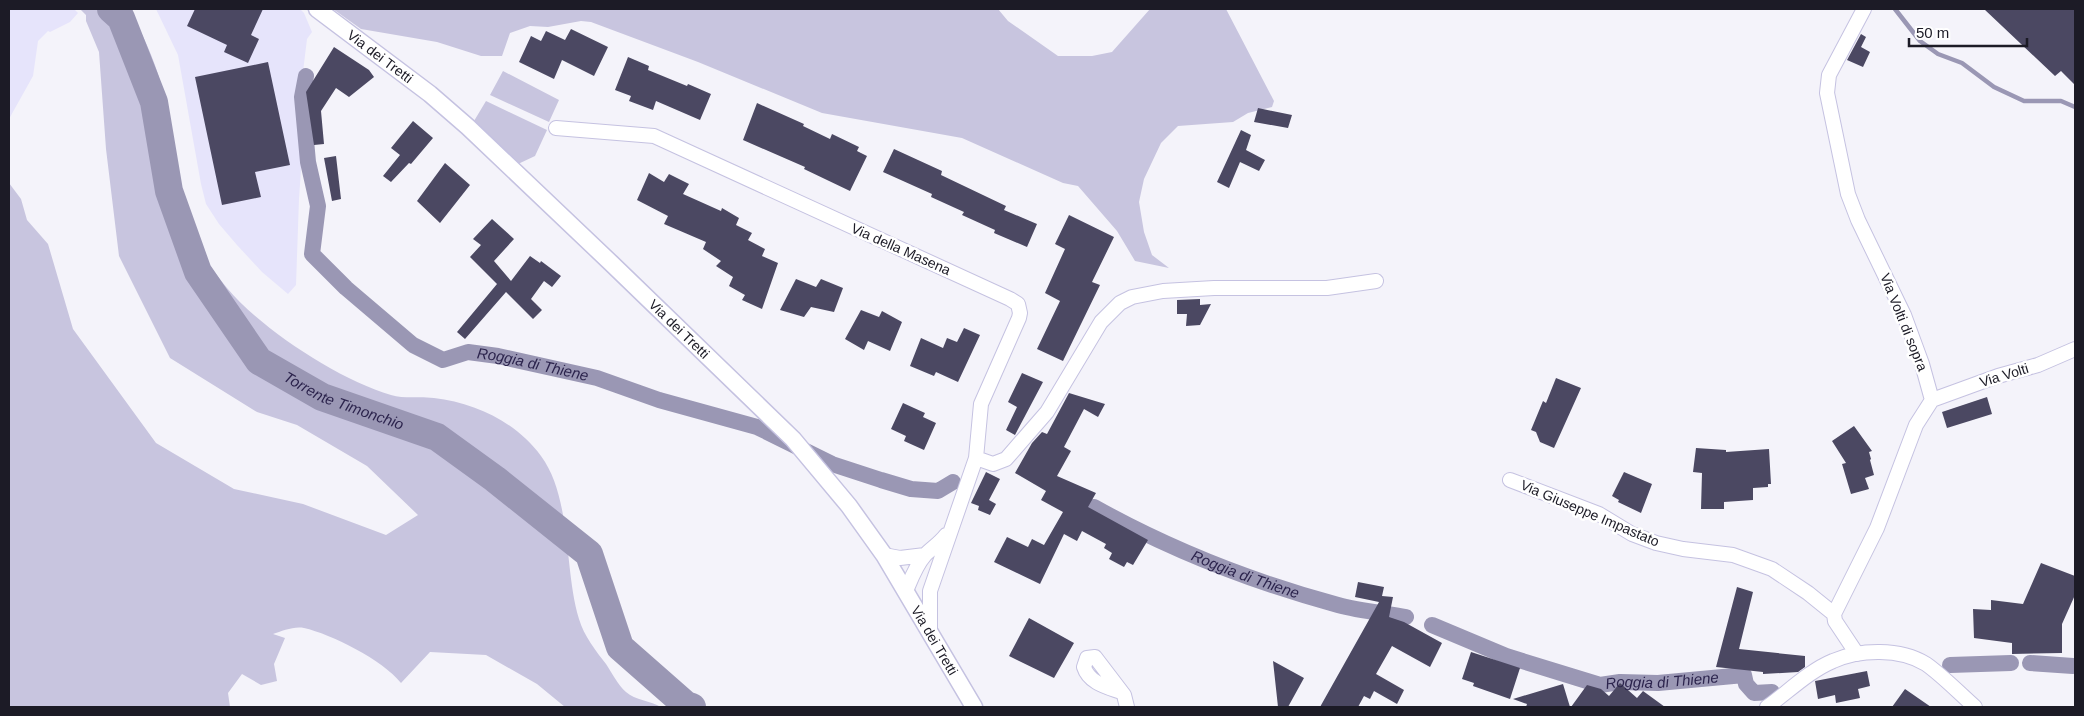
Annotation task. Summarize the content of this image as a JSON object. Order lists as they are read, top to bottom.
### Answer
{
  "streets": {
    "street": [
      "Via dei Tretti",
      "Via della Masena",
      "Via Volti di sopra",
      "Via Volti",
      "Via Giuseppe Impastato"
    ]
  },
  "crossings": [
    ["Via dei Tretti", "Via della Masena"],
    ["Via Volti di sopra", "Via Volti"]
  ],
  "water": ["Roggia di Thiene", "Torrente Timonchio"],
  "scale_bar": "50 m"
}
